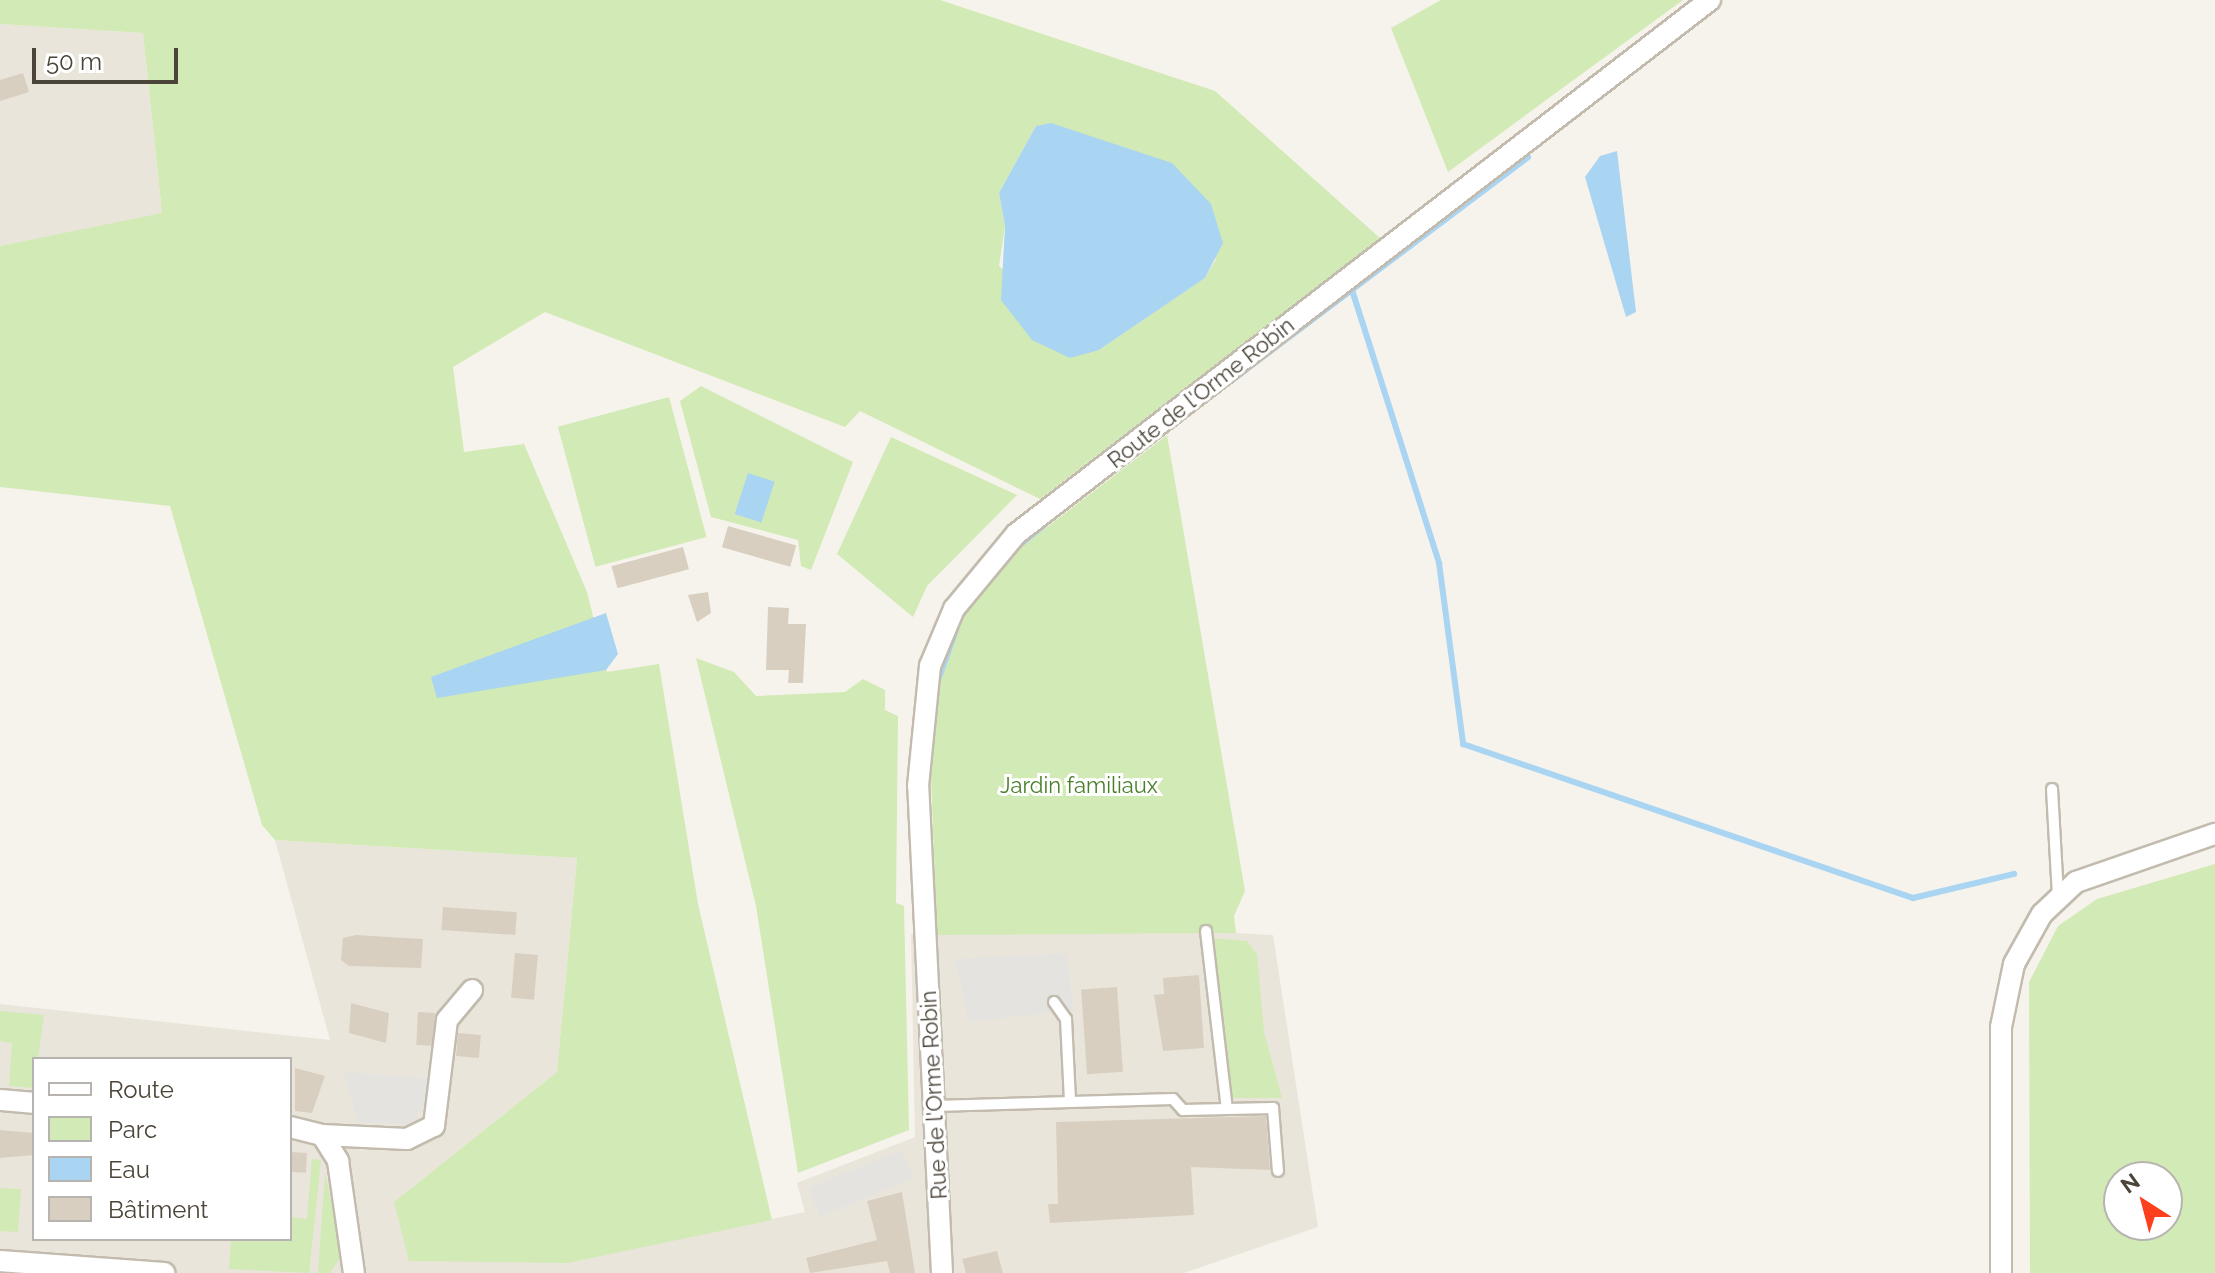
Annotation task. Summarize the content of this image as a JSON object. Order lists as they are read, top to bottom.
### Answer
{
  "streets": {
    "street": ["Route de l'Orme Robin", "Rue de l'Orme Robin"]
  },
  "crossings": [
    ["Route de l'Orme Robin", "Rue de l'Orme Robin"]
  ],
  "parks": ["Jardin familiaux"],
  "legend": [
    "Route",
    "Parc",
    "Eau",
    "Bâtiment"
  ],
  "scale_bar": "50 m",
  "north": "top left"
}
